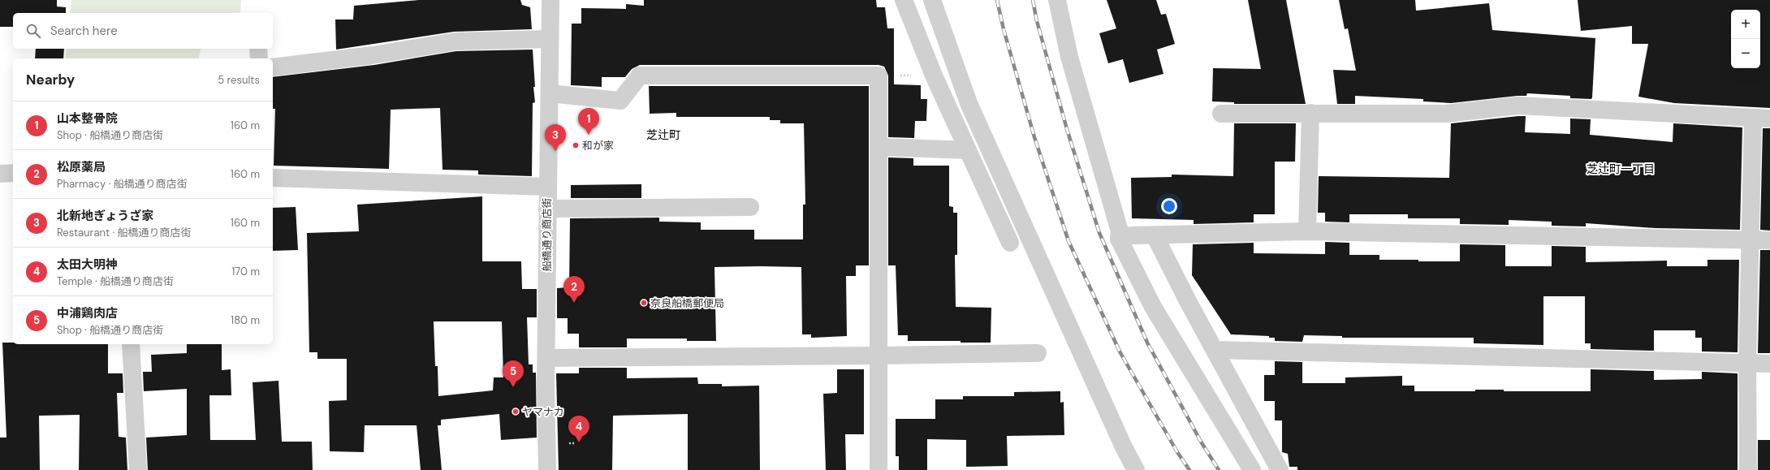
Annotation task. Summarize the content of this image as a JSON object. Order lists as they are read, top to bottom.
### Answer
{
  "streets": {
    "street": ["船橋通り商店街"]
  },
  "districts": ["芝辻町", "芝辻町一丁目"],
  "places": ["和が家", "奈良船橋郵便局", "ヤマナカ"],
  "page": {
    "map_buttons": ["+", "−"],
    "search": "Search here",
    "heading": ["Nearby", "5 results"],
    "list": [
      {
        "mark": "1",
        "name": "山本整骨院",
        "note": "Shop · 船橋通り商店街",
        "value": "160 m"
      },
      {
        "mark": "2",
        "name": "松原薬局",
        "note": "Pharmacy · 船橋通り商店街",
        "value": "160 m"
      },
      {
        "mark": "3",
        "name": "北新地ぎょうざ家",
        "note": "Restaurant · 船橋通り商店街",
        "value": "160 m"
      },
      {
        "mark": "4",
        "name": "太田大明神",
        "note": "Temple · 船橋通り商店街",
        "value": "170 m"
      },
      {
        "mark": "5",
        "name": "中浦鶏肉店",
        "note": "Shop · 船橋通り商店街",
        "value": "180 m"
      }
    ],
    "pins": [
      "1",
      "3",
      "2",
      "5",
      "4"
    ]
  }
}
